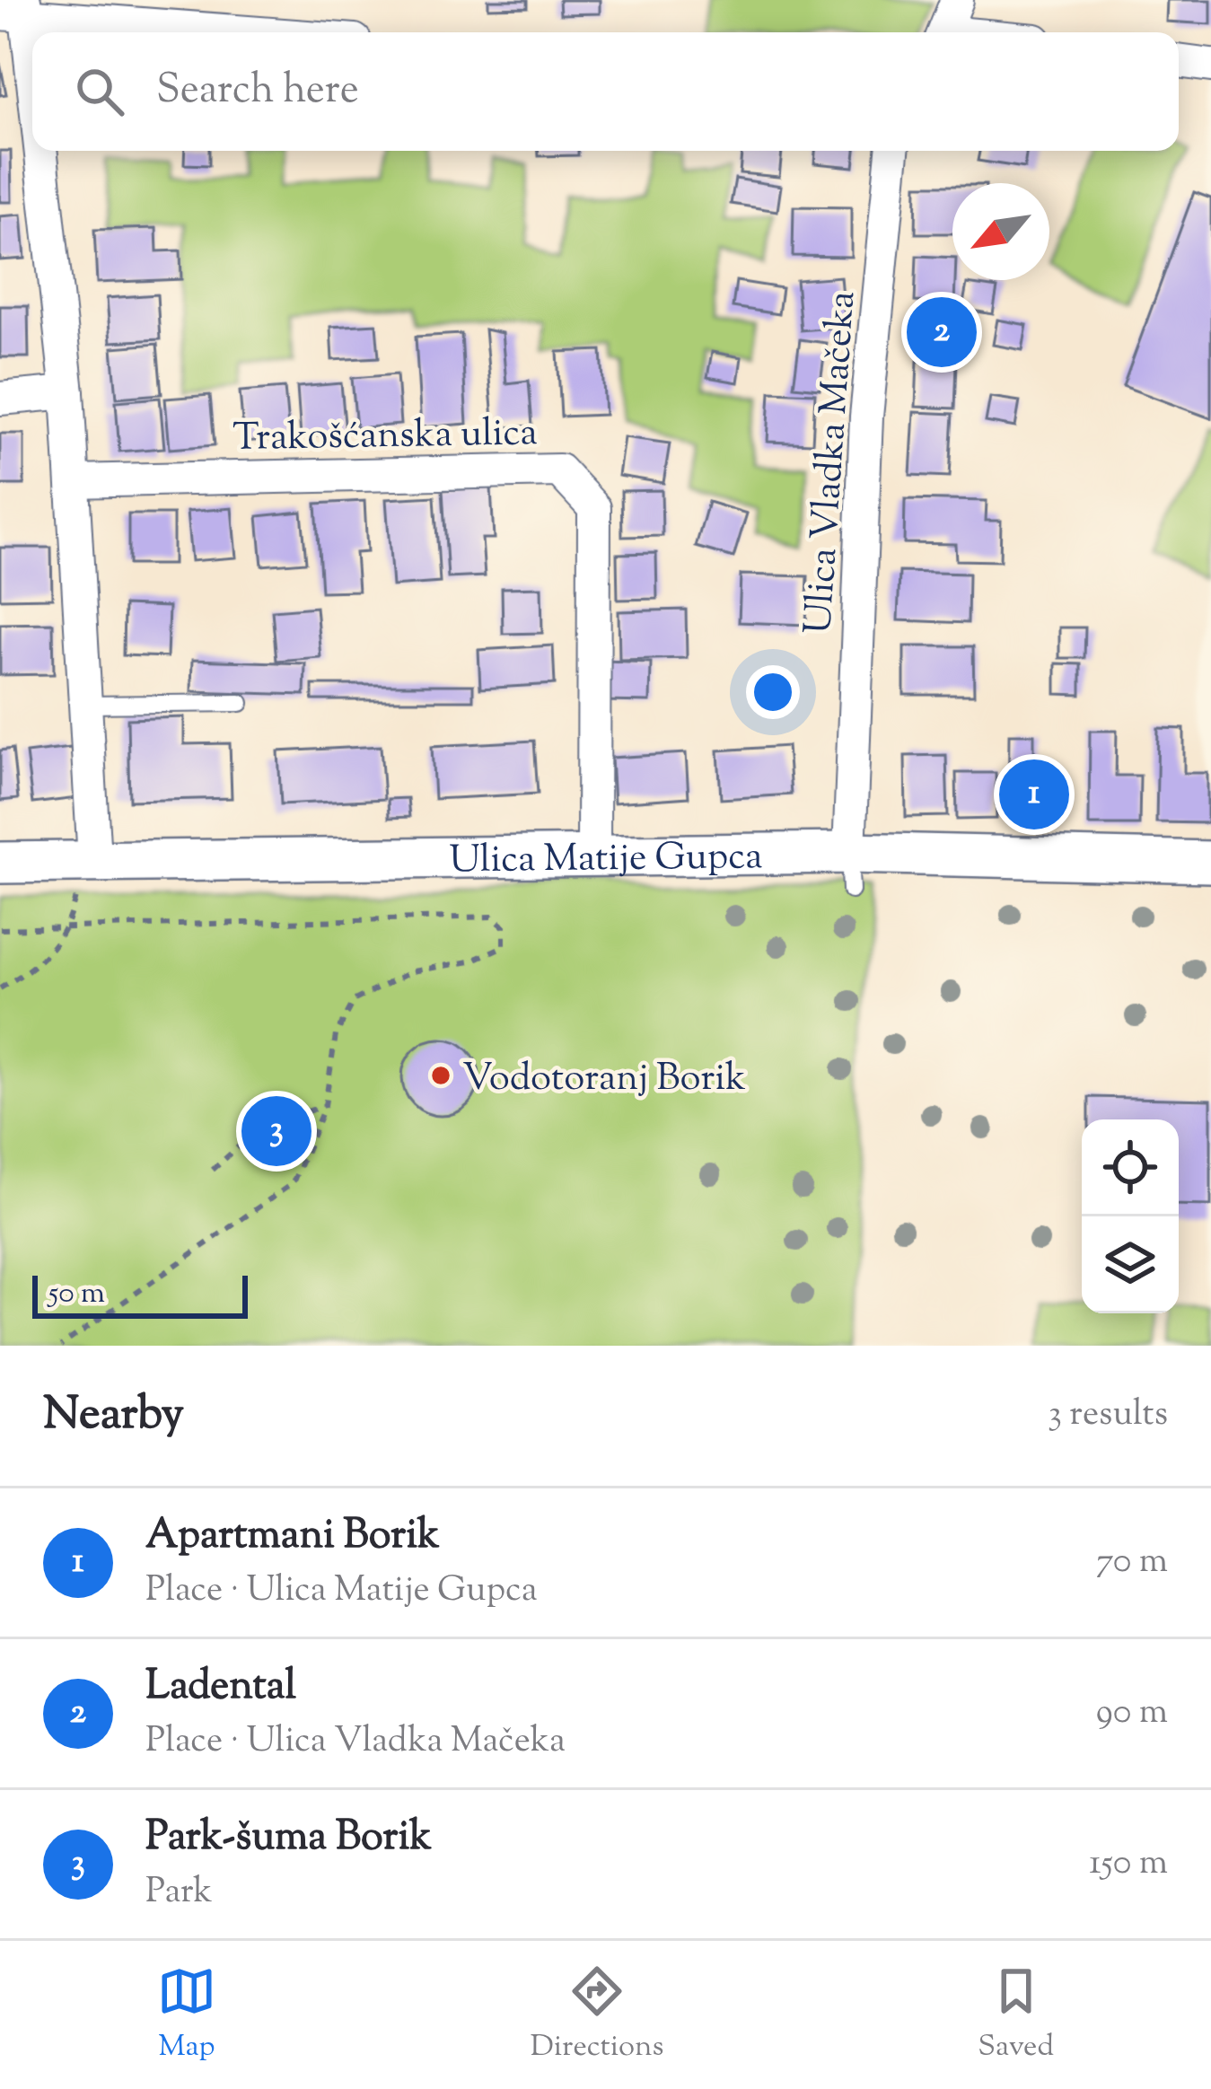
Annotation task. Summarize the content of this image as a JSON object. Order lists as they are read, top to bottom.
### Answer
{
  "streets": {
    "street": ["Trakošćanska ulica", "Ulica Vladka Mačeka", "Ulica Matije Gupca"]
  },
  "crossings": [
    ["Trakošćanska ulica", "Ulica Matije Gupca"],
    ["Ulica Vladka Mačeka", "Ulica Matije Gupca"]
  ],
  "places": ["Vodotoranj Borik"],
  "scale_bar": "50 m",
  "north": "bottom left",
  "page": {
    "search": "Search here",
    "pins": ["2", "1", "3"],
    "scale": "50 m",
    "heading": ["Nearby", "3 results"],
    "list": [
      {
        "mark": "1",
        "name": "Apartmani Borik",
        "note": "Place · Ulica Matije Gupca",
        "value": "70 m"
      },
      {
        "mark": "2",
        "name": "Ladental",
        "note": "Place · Ulica Vladka Mačeka",
        "value": "90 m"
      },
      {
        "mark": "3",
        "name": "Park-šuma Borik",
        "note": "Park",
        "value": "150 m"
      }
    ],
    "nav": ["Map", "Directions", "Saved"]
  }
}
